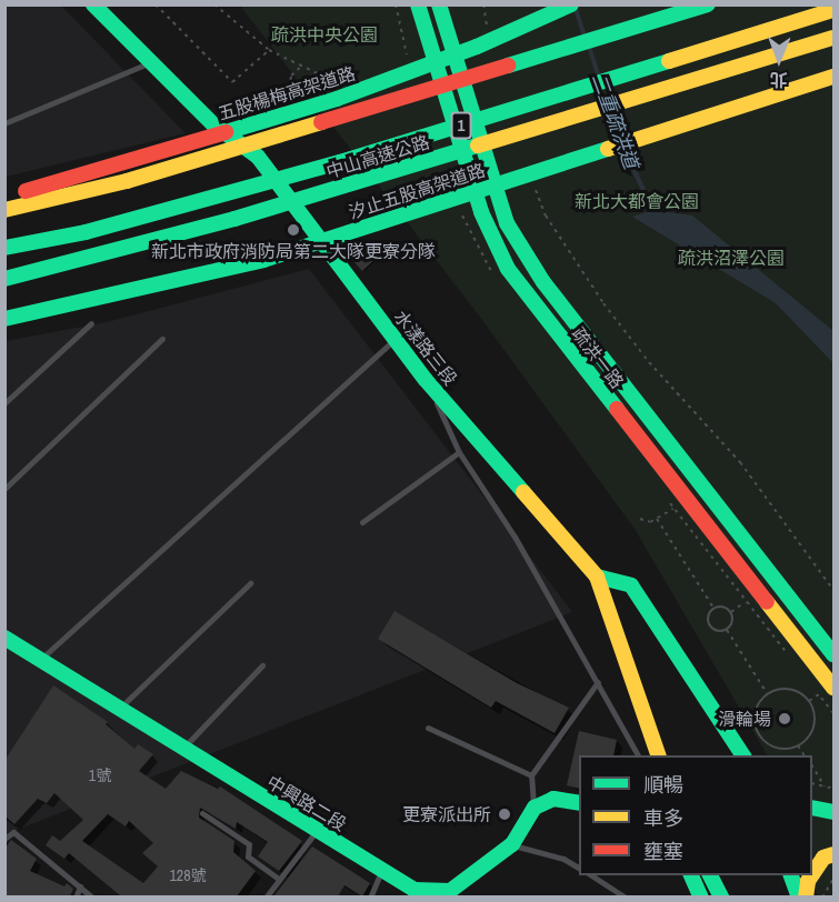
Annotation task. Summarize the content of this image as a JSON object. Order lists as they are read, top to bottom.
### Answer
{
  "streets": {
    "main road": [
      "五股楊梅高架道路",
      "1",
      "中山高速公路",
      "汐止五股高架道路",
      "水漾路三段",
      "疏洪一路",
      "中興路二段"
    ]
  },
  "water": ["二重疏洪道"],
  "parks": ["疏洪中央公園", "新北大都會公園", "疏洪沼澤公園"],
  "places": ["新北市政府消防局第二大隊更寮分隊", "滑輪場", "更寮派出所"],
  "house_numbers": ["1號", "128號"],
  "legend": ["順暢", "車多", "壅塞"],
  "north": "bottom"
}
